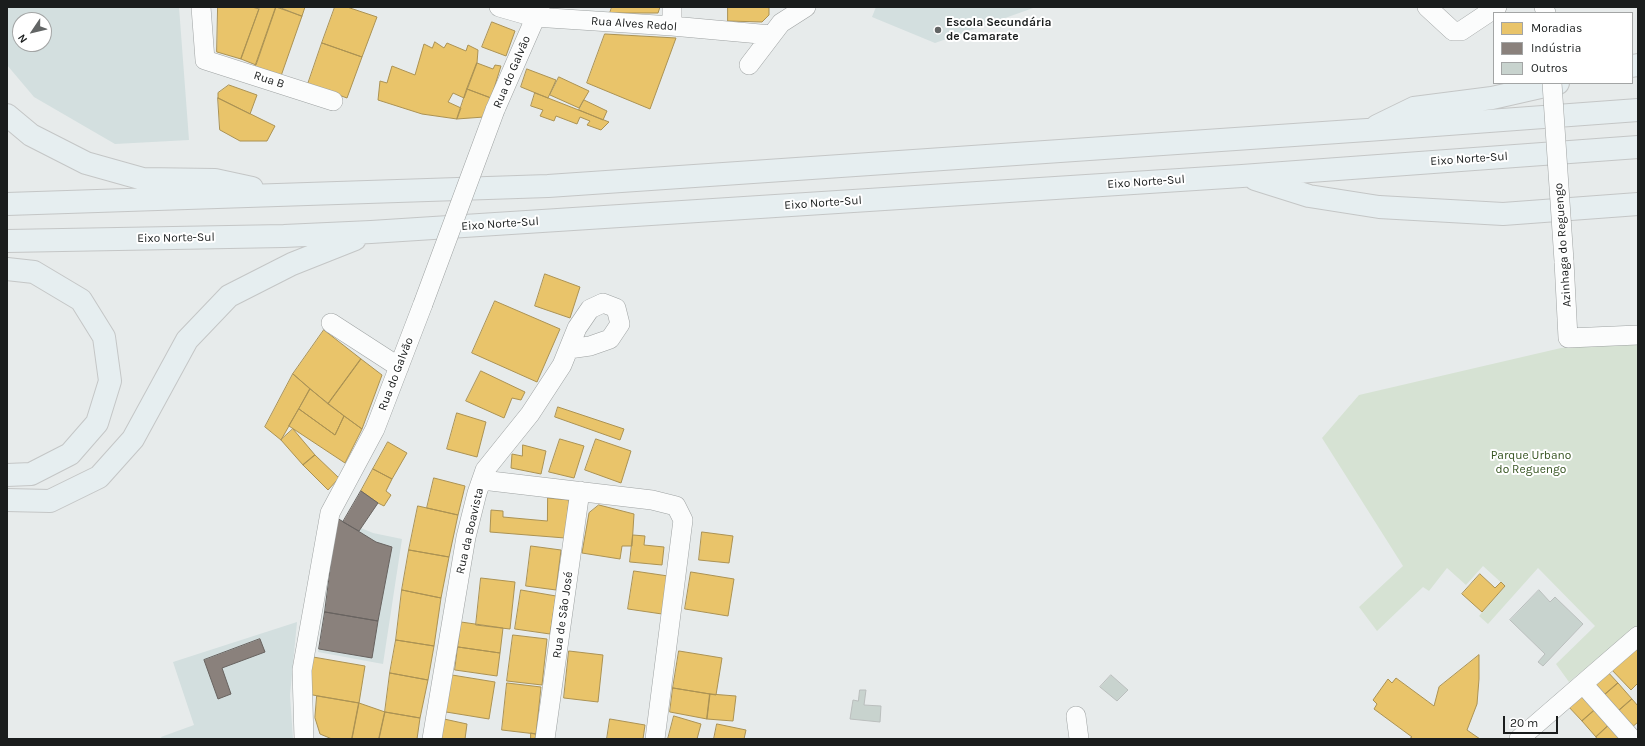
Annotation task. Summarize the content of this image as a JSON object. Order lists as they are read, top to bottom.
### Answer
{
  "streets": {
    "highway": ["Eixo Norte-Sul"],
    "street": [
      "Rua Alves Redol",
      "Rua do Galvão",
      "Rua B",
      "Azinhaga do Reguengo",
      "Rua da Boavista",
      "Rua de São José"
    ]
  },
  "crossings": [
    ["Rua Alves Redol", "Rua do Galvão"]
  ],
  "parks": ["Parque Urbano do Reguengo"],
  "places": ["Escola Secundária de Camarate"],
  "legend": ["Moradias", "Indústria", "Outros"],
  "scale_bar": "20 m",
  "north": "bottom left"
}
